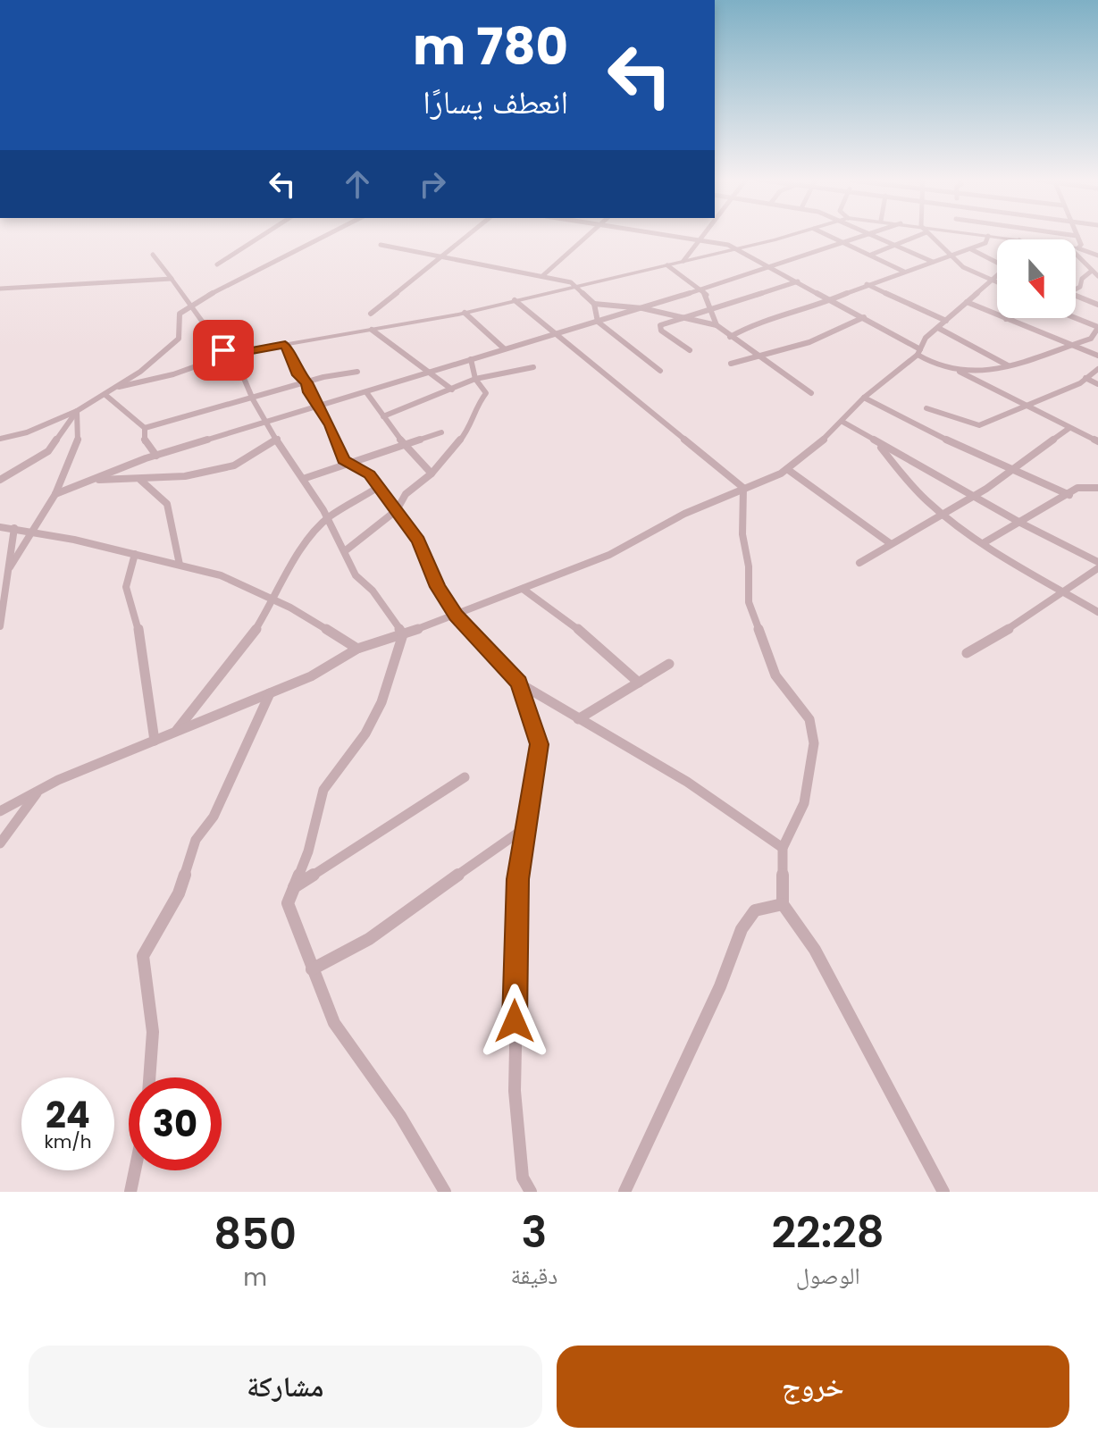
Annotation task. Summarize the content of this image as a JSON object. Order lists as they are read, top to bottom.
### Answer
{
  "north": "bottom",
  "page": {
    "turn": ["780 m", "انعطف يسارًا"],
    "speed": "24 km/h",
    "limit": "30",
    "eta": [
      "22:28",
      "الوصول",
      "3",
      "دقيقة",
      "850",
      "m"
    ],
    "buttons": ["خروج", "مشاركة"]
  }
}
